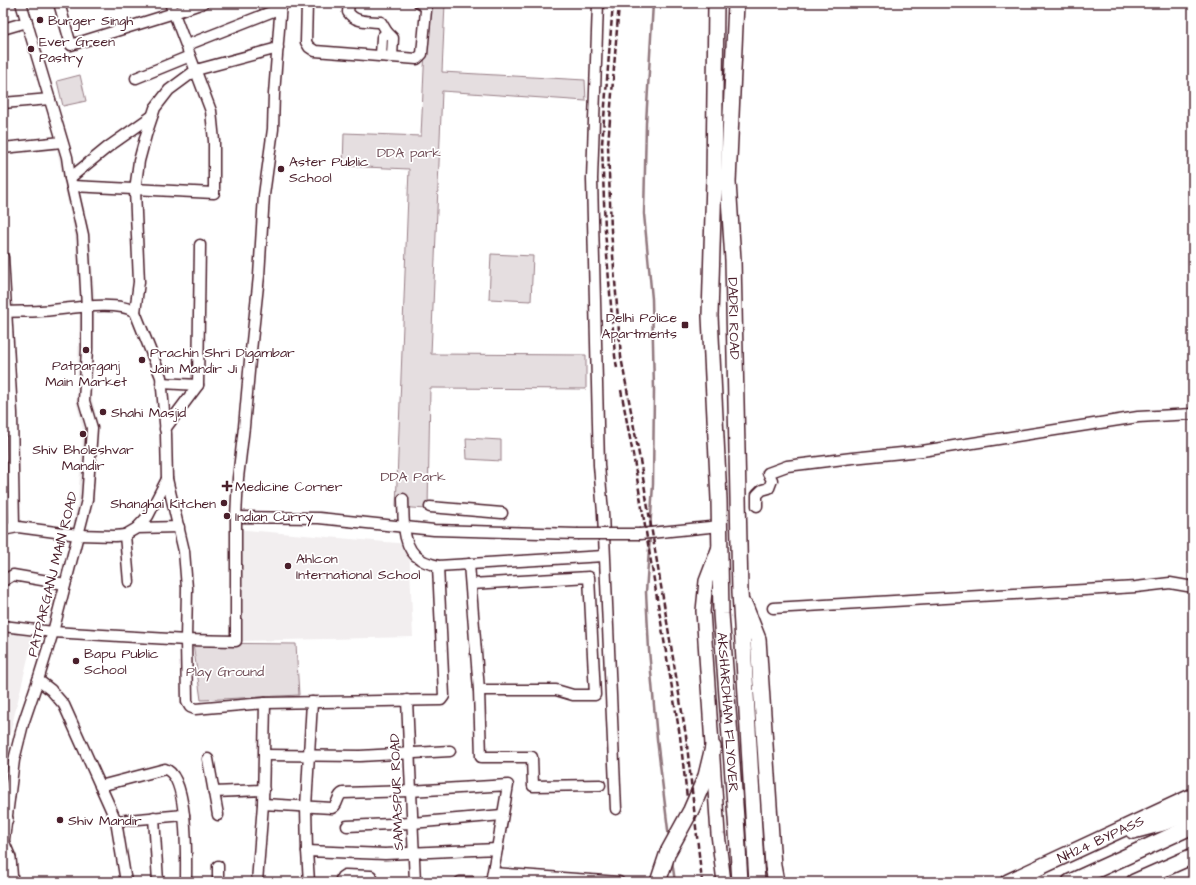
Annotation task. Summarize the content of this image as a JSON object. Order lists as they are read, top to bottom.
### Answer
{
  "streets": {
    "highway": ["DADRI ROAD", "AKSHARDHAM FLYOVER", "NH24 BYPASS"],
    "street": ["PATPARGANJ MAIN ROAD", "SAMASPUR ROAD"]
  },
  "crossings": [
    ["DADRI ROAD", "AKSHARDHAM FLYOVER"]
  ],
  "parks": ["DDA park", "DDA Park", "Play Ground"],
  "places": {
    "other": [
      "Burger Singh",
      "Ever Green Pastry",
      "Aster Public School",
      "Patparganj Main Market",
      "Prachin Shri Digambar Jain Mandir Ji",
      "Shahi Masjid",
      "Shiv Bholeshvar Mandir",
      "Shanghai Kitchen",
      "Indian Curry",
      "Ahlcon International School",
      "Bapu Public School",
      "Shiv Mandir"
    ],
    "transit": ["Delhi Police Apartments"],
    "health": ["Medicine Corner"]
  }
}
